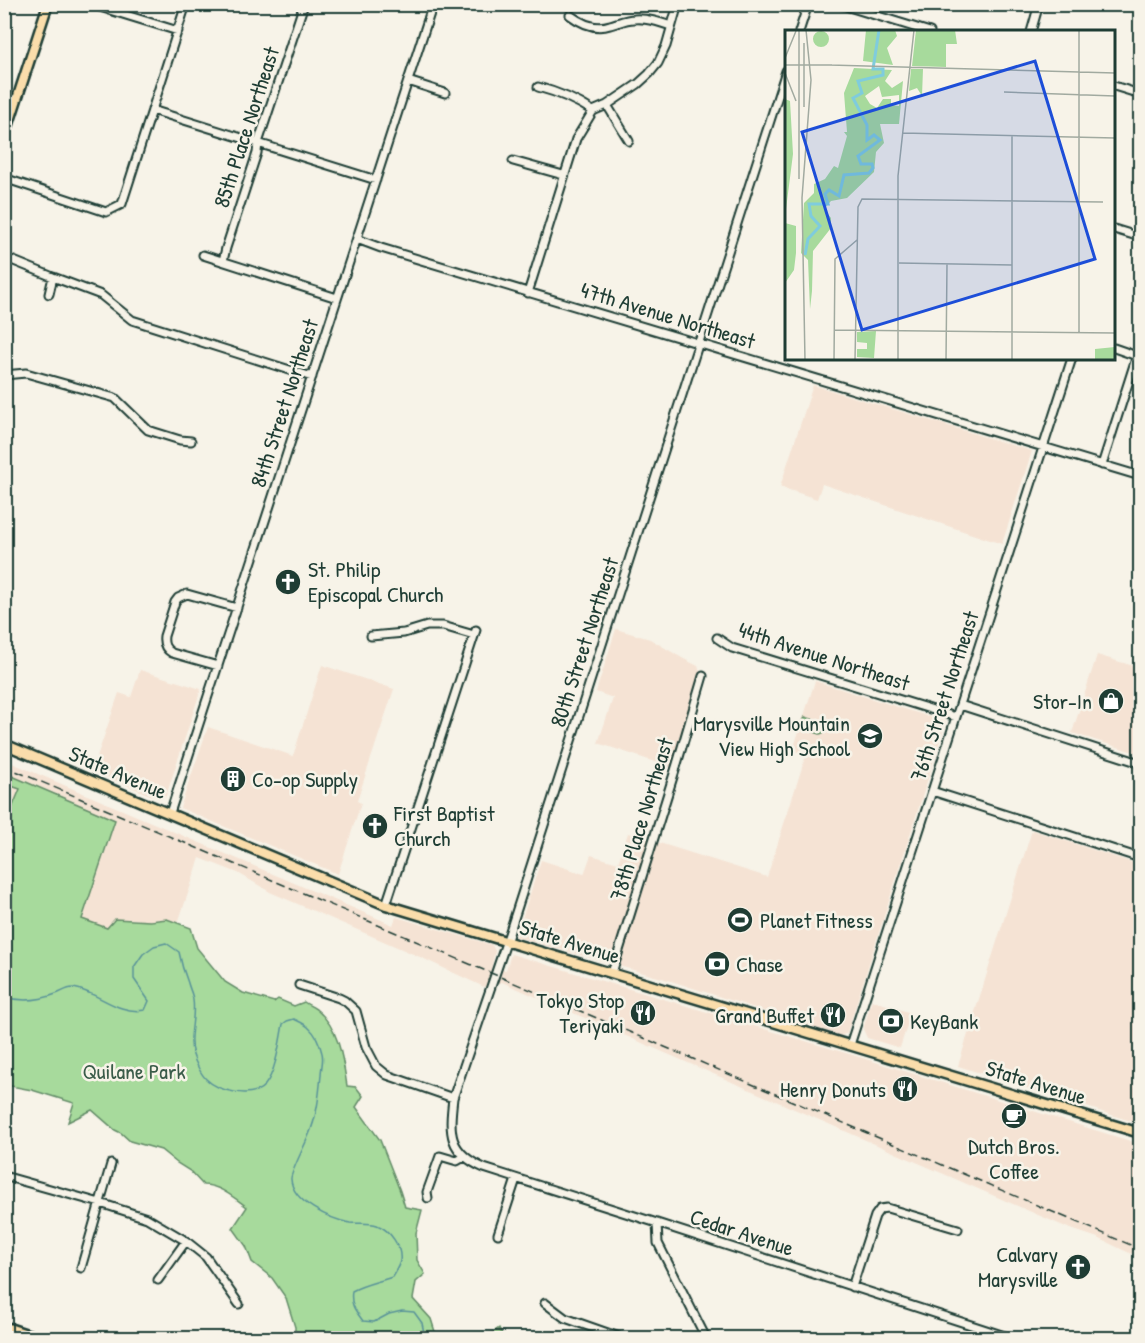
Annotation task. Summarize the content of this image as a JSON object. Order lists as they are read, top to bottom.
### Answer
{
  "streets": {
    "main road": ["State Avenue"],
    "street": [
      "85th Place Northeast",
      "47th Avenue Northeast",
      "84th Street Northeast",
      "80th Street Northeast",
      "44th Avenue Northeast",
      "76th Street Northeast",
      "78th Place Northeast",
      "Cedar Avenue"
    ]
  },
  "crossings": [
    ["47th Avenue Northeast", "84th Street Northeast"],
    ["47th Avenue Northeast", "80th Street Northeast"],
    ["47th Avenue Northeast", "76th Street Northeast"],
    ["84th Street Northeast", "State Avenue"],
    ["80th Street Northeast", "State Avenue"],
    ["80th Street Northeast", "Cedar Avenue"],
    ["44th Avenue Northeast", "76th Street Northeast"],
    ["76th Street Northeast", "State Avenue"],
    ["State Avenue", "78th Place Northeast"]
  ],
  "parks": ["Quilane Park"],
  "places": {
    "church": ["St. Philip Episcopal Church", "First Baptist Church", "Calvary Marysville"],
    "shop": ["Stor-In"],
    "school or university": ["Marysville Mountain View High School"],
    "building": ["Co-op Supply"],
    "sports": ["Planet Fitness"],
    "bank": ["Chase", "KeyBank"],
    "restaurant": ["Tokyo Stop Teriyaki", "Grand Buffet", "Henry Donuts"],
    "cafe": ["Dutch Bros. Coffee"]
  }
}
